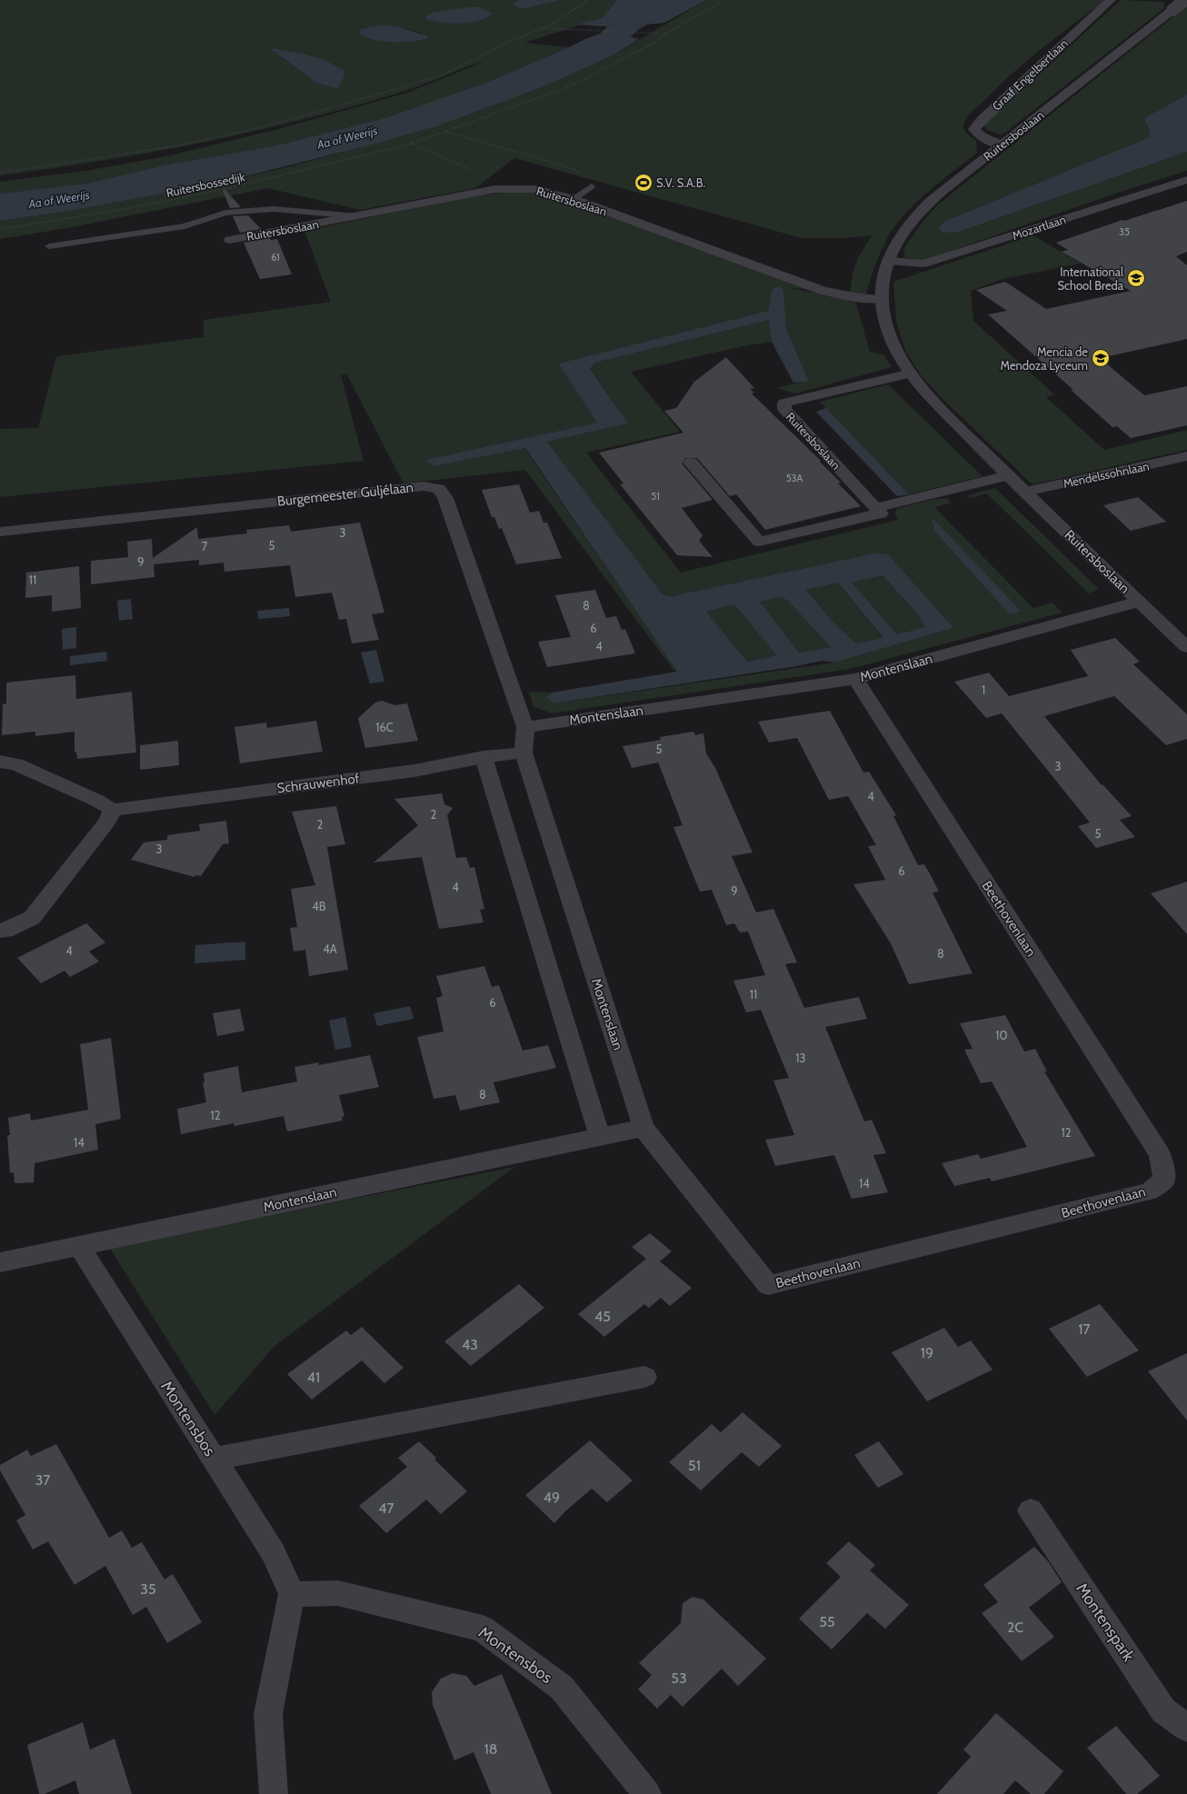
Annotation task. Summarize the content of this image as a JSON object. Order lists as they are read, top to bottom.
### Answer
{
  "streets": {
    "street": [
      "Graaf Engelbertlaan",
      "Ruitersboslaan",
      "Mozartlaan",
      "Mendelssohnlaan",
      "Burgemeester Guljélaan",
      "Montenslaan",
      "Schrauwenhof",
      "Beethovenlaan",
      "Montensbos",
      "Montenspark"
    ],
    "path": ["Ruitersbossedijk"]
  },
  "crossings": [
    ["Graaf Engelbertlaan", "Ruitersboslaan"],
    ["Ruitersboslaan", "Mozartlaan"],
    ["Ruitersboslaan", "Mendelssohnlaan"],
    ["Ruitersboslaan", "Montenslaan"],
    ["Burgemeester Guljélaan", "Montenslaan"],
    ["Montenslaan", "Schrauwenhof"],
    ["Montenslaan", "Beethovenlaan"],
    ["Montenslaan", "Montensbos"]
  ],
  "water": ["Aa of Weerijs"],
  "places": {
    "sports": ["S.V. S.A.B."],
    "school or university": ["International School Breda", "Mencia de Mendoza Lyceum"]
  },
  "house_numbers": [
    "35",
    "61",
    "53A",
    "51",
    "3",
    "5",
    "7",
    "9",
    "11",
    "8",
    "6",
    "4",
    "1",
    "16C",
    "5",
    "3",
    "4",
    "2",
    "2",
    "5",
    "3",
    "6",
    "4",
    "9",
    "4B",
    "4A",
    "4",
    "8",
    "11",
    "6",
    "10",
    "13",
    "8",
    "12",
    "12",
    "14",
    "14",
    "45",
    "17",
    "43",
    "19",
    "41",
    "51",
    "37",
    "49",
    "47",
    "35",
    "55",
    "2C",
    "53",
    "18"
  ]
}
